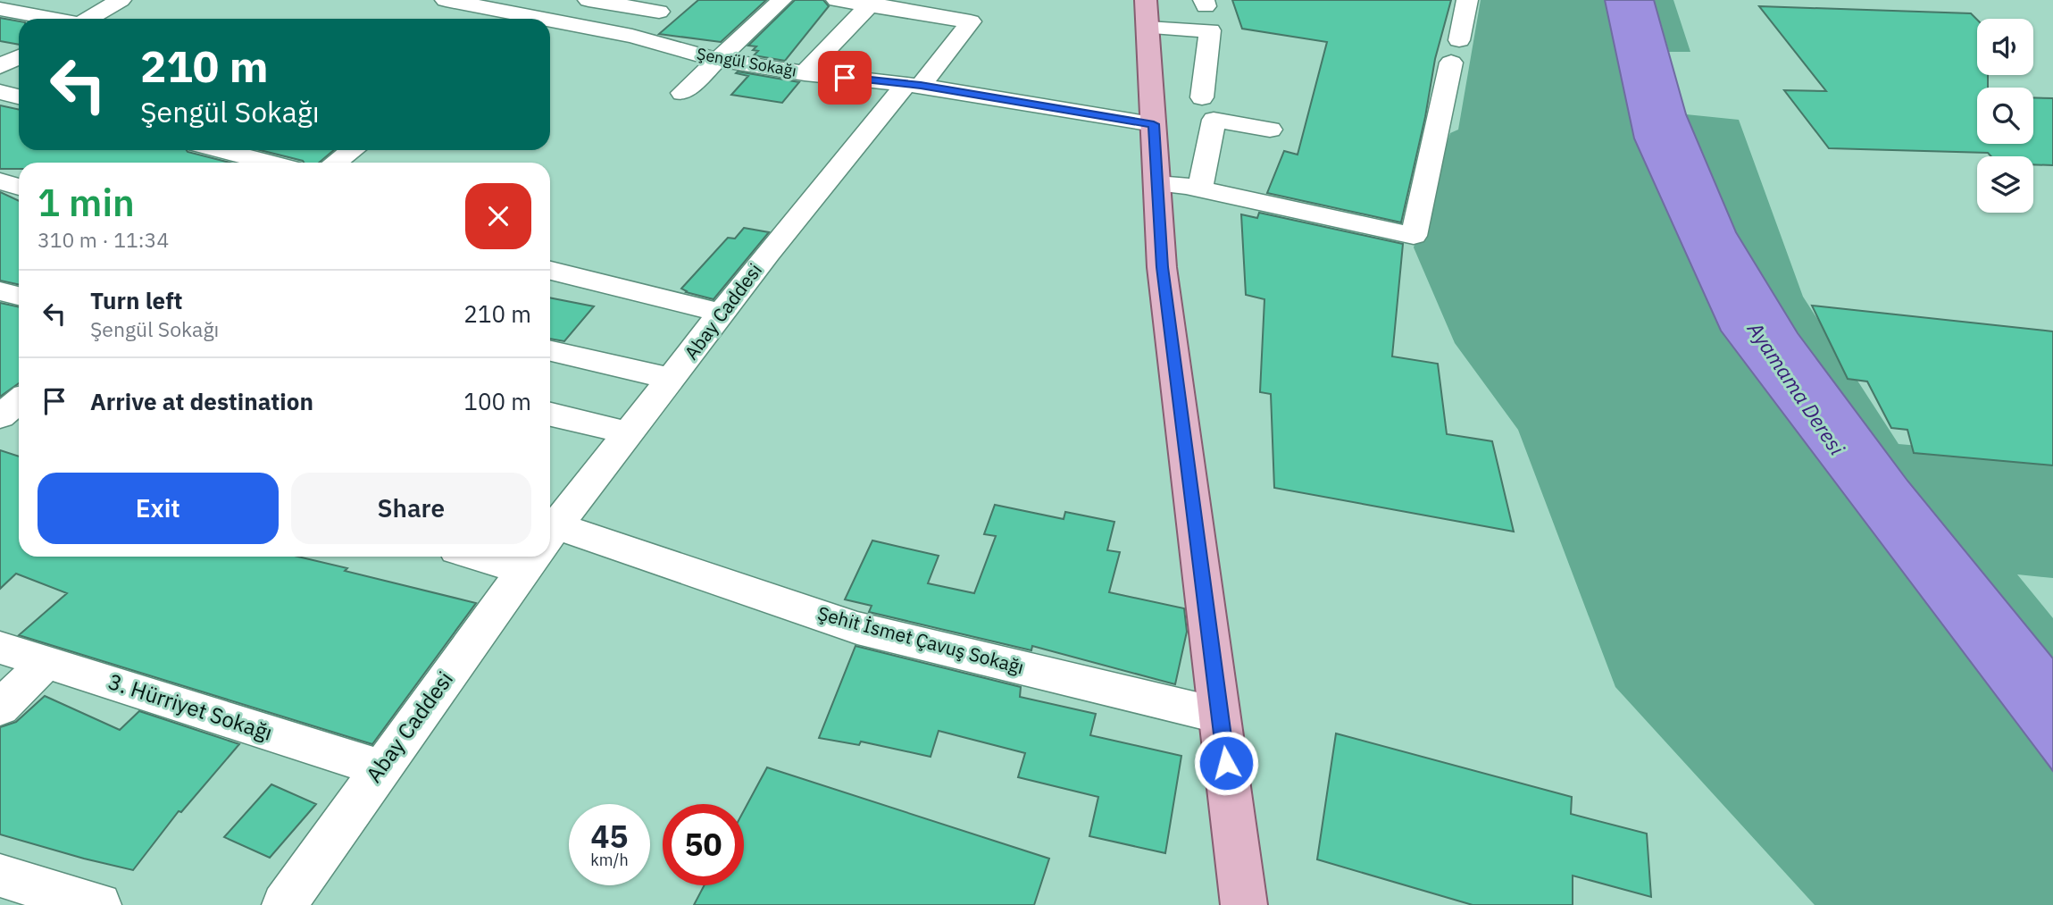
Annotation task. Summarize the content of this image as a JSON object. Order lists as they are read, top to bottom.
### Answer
{
  "streets": {
    "street": [
      "Şengül Sokağı",
      "Abay Caddesi",
      "Şehit İsmet Çavuş Sokağı",
      "3. Hürriyet Sokağı"
    ]
  },
  "crossings": [
    ["Şengül Sokağı", "Abay Caddesi"],
    ["Abay Caddesi", "3. Hürriyet Sokağı"]
  ],
  "water": ["Ayamama Deresi"],
  "page": {
    "turn": ["210 m", "Şengül Sokağı"],
    "heading": ["1 min", "310 m · 11:34"],
    "list": [
      {
        "name": "Turn left",
        "note": "Şengül Sokağı",
        "value": "210 m"
      },
      {
        "name": "Arrive at destination",
        "value": "100 m"
      }
    ],
    "buttons": ["Exit", "Share"],
    "speed": "45 km/h",
    "limit": "50"
  }
}
